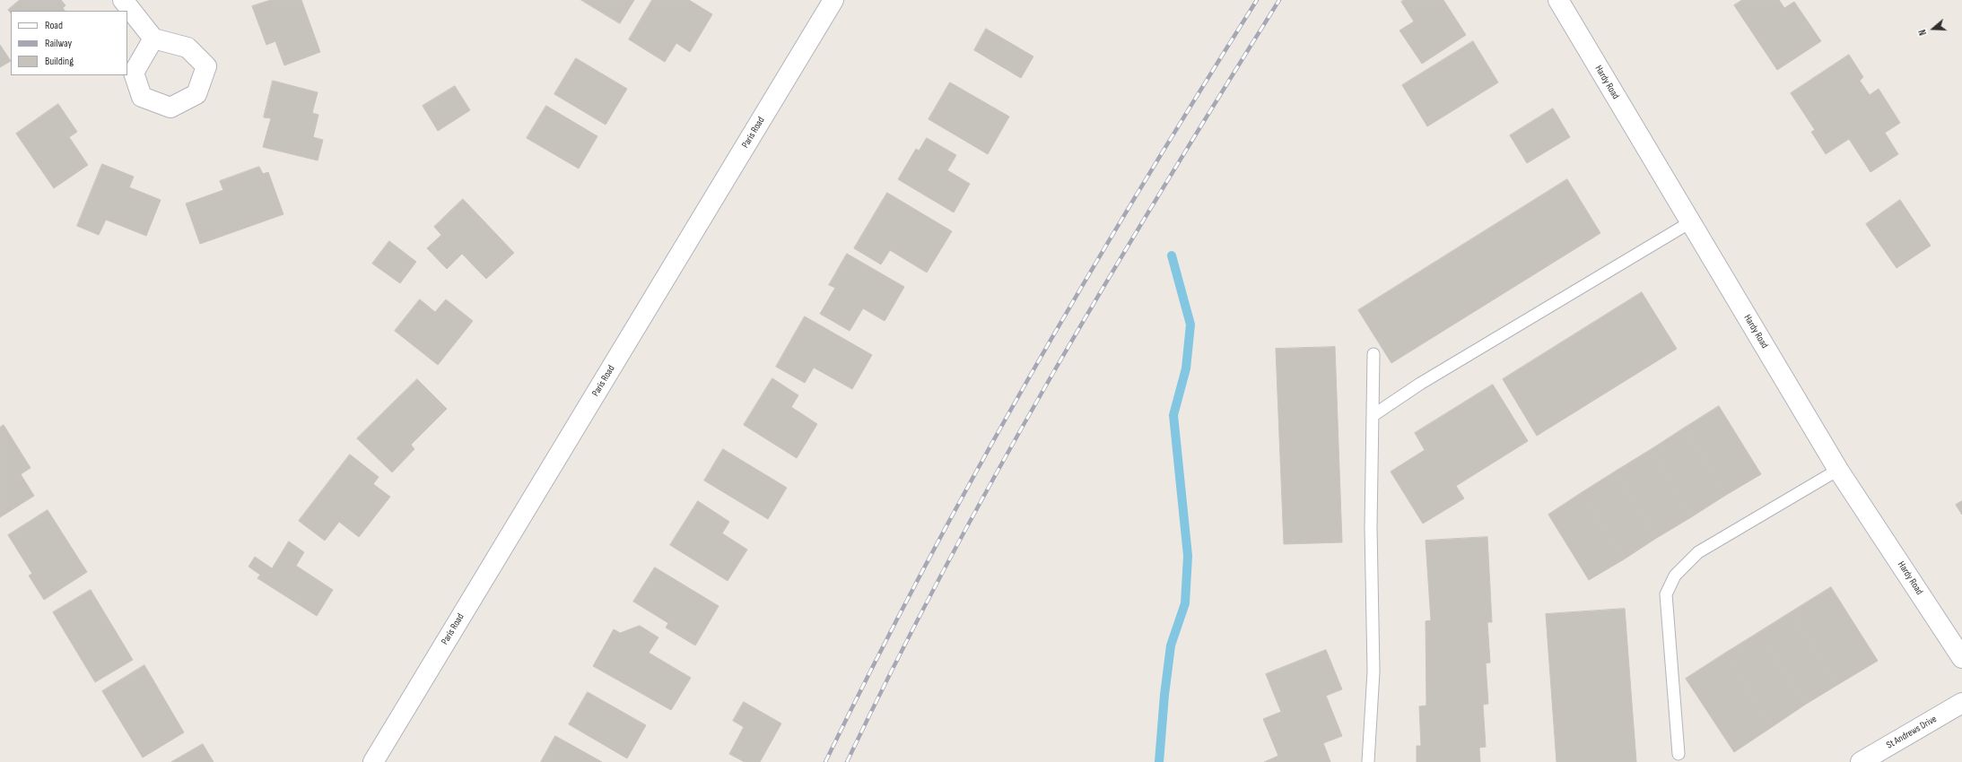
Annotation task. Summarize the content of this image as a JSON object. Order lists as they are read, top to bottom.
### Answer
{
  "streets": {
    "main road": ["Hardy Road", "Paris Road", "St Andrews Drive"]
  },
  "legend": ["Road", "Railway", "Building"],
  "north": "left"
}
